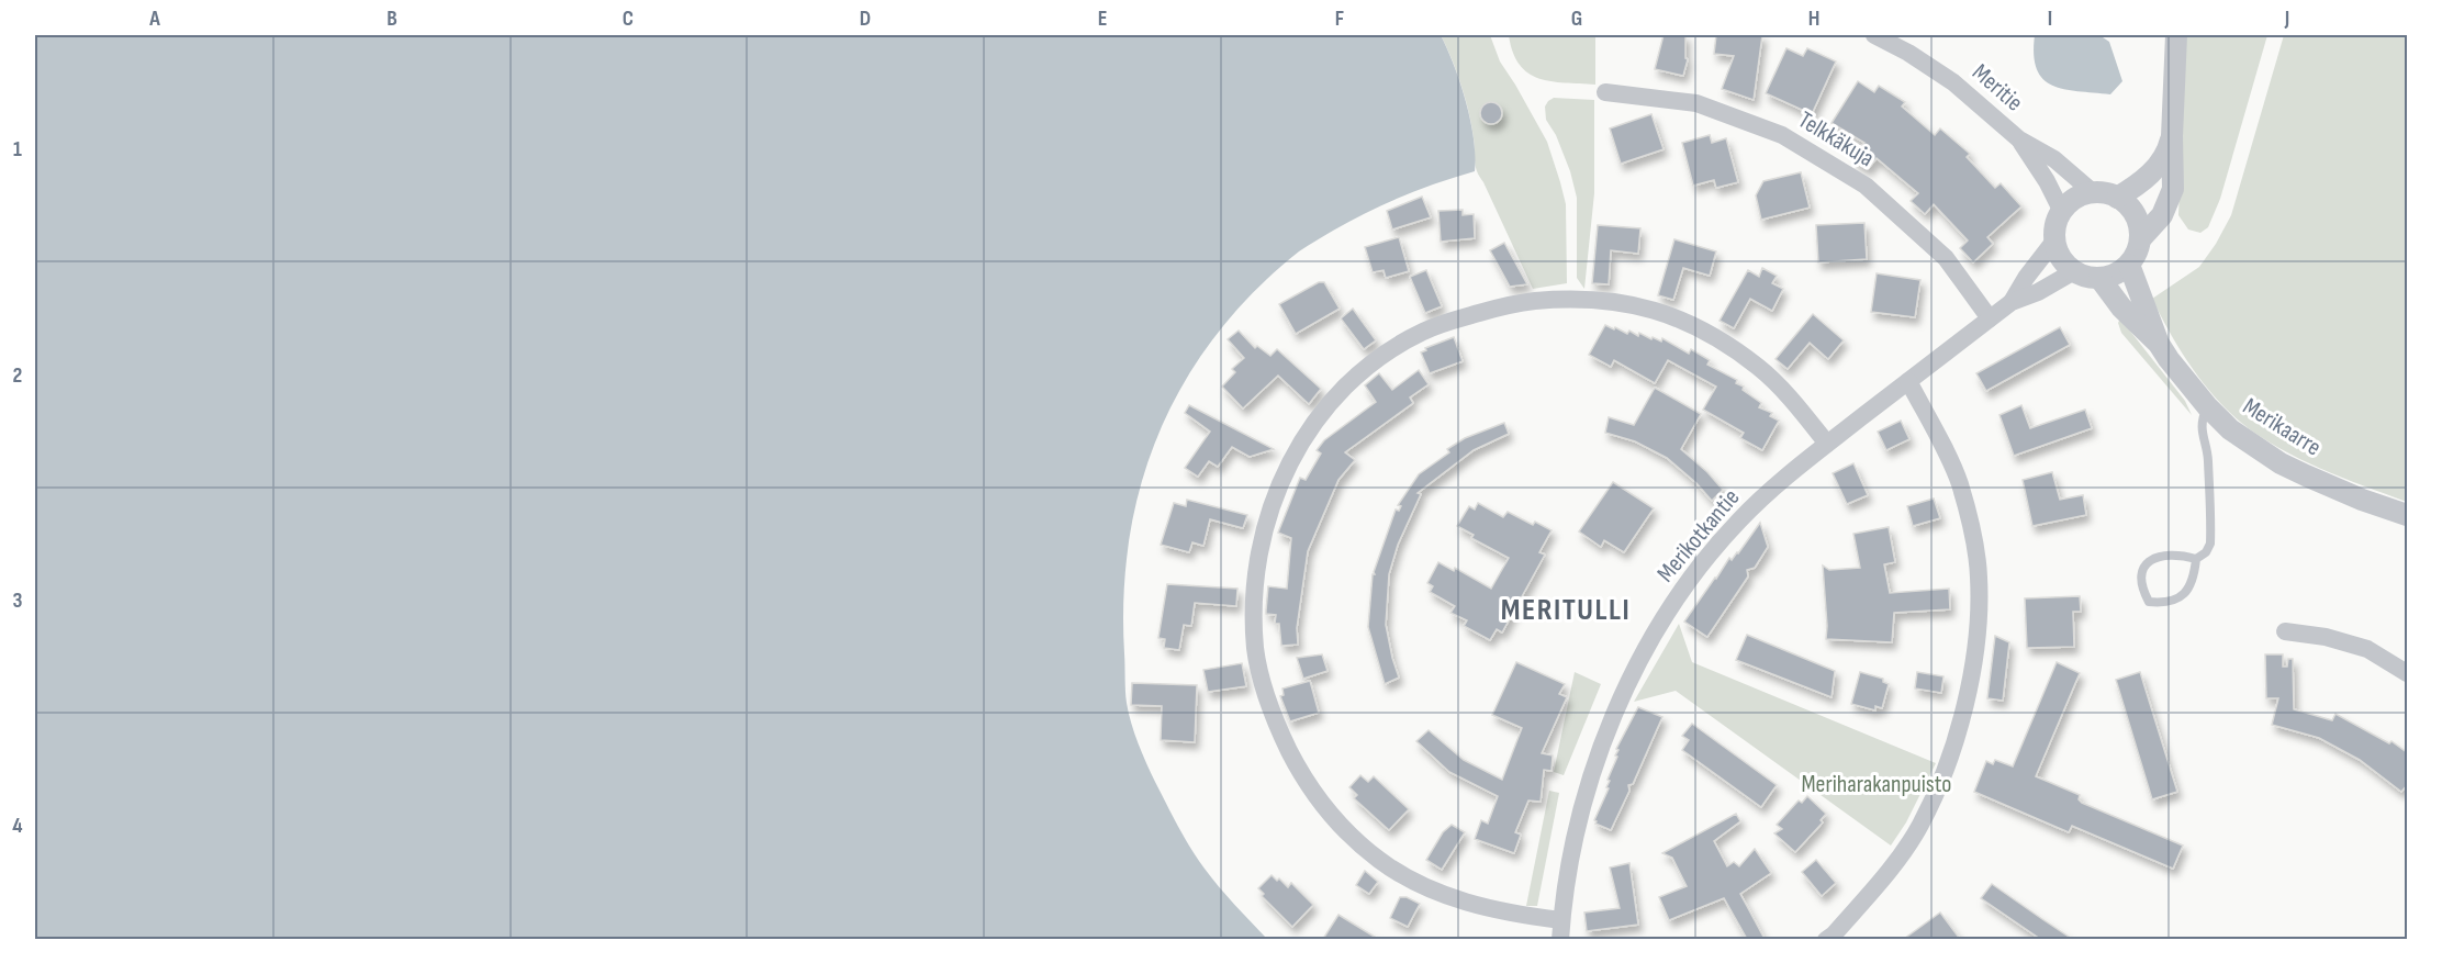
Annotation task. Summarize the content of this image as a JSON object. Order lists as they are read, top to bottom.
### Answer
{
  "streets": {
    "street": [
      "Meritie",
      "Telkkäkuja",
      "Merikaarre",
      "Merikotkantie"
    ]
  },
  "crossings": [
    ["Meritie", "Merikaarre"],
    ["Meritie", "Merikotkantie"],
    ["Telkkäkuja", "Merikotkantie"],
    ["Merikaarre", "Merikotkantie"]
  ],
  "districts": ["MERITULLI"],
  "parks": ["Meriharakanpuisto"],
  "grid": {
    "columns": [
      "A",
      "B",
      "C",
      "D",
      "E",
      "F",
      "G",
      "H",
      "I",
      "J"
    ],
    "rows": [
      "1",
      "2",
      "3",
      "4"
    ]
  }
}
